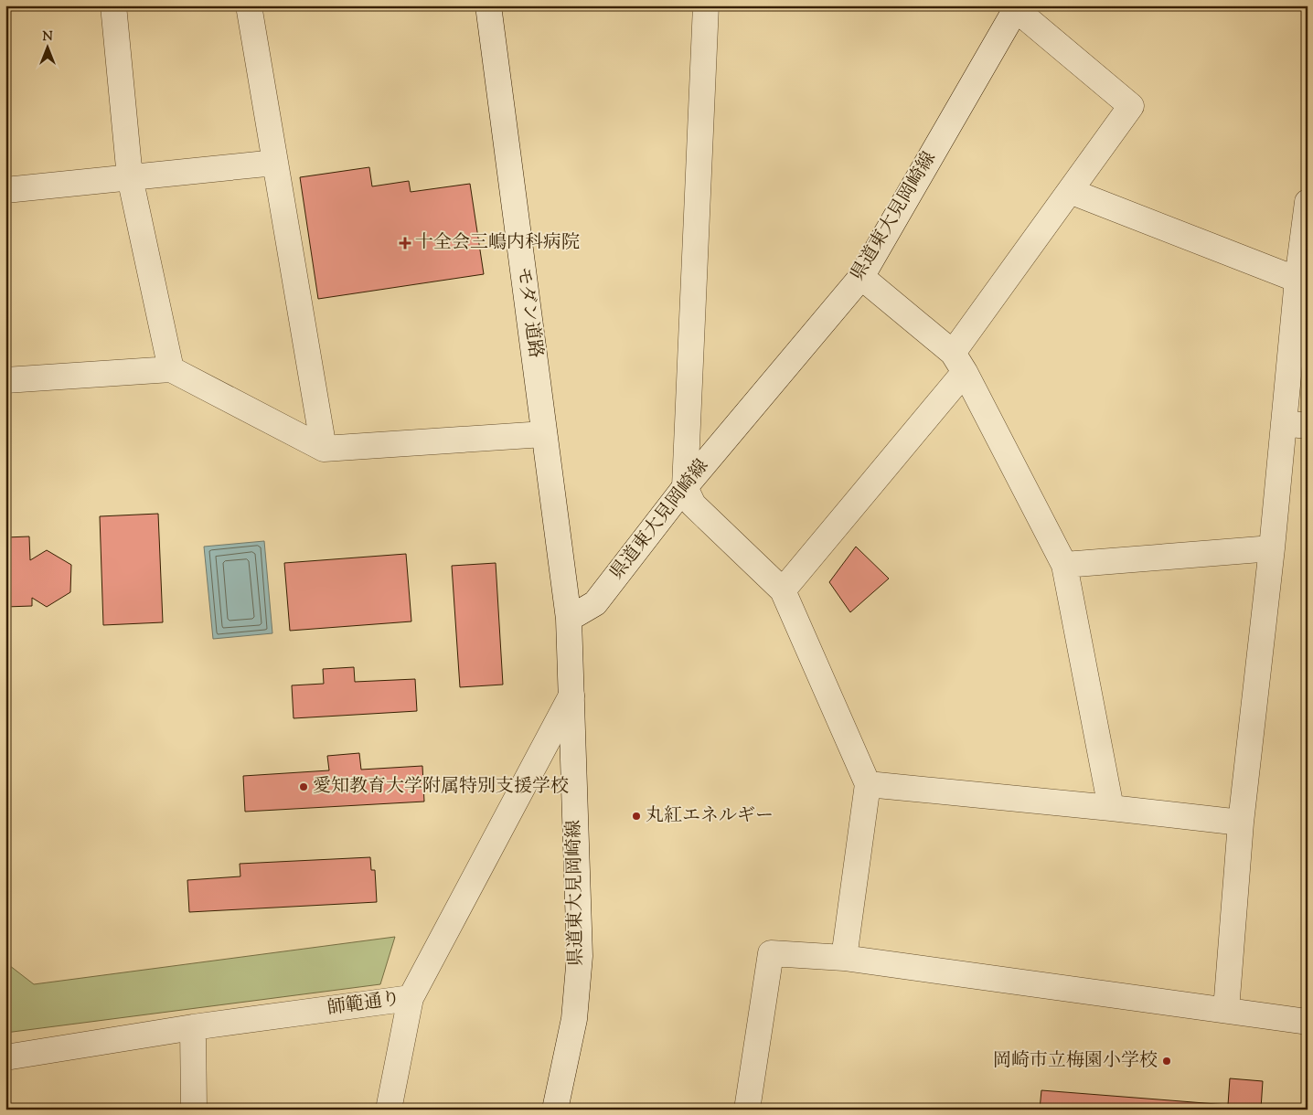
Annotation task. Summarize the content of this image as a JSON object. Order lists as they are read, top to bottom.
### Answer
{
  "streets": {
    "street": ["県道東大見岡崎線", "モダン道路", "師範通り"]
  },
  "crossings": [
    ["県道東大見岡崎線", "モダン道路"],
    ["県道東大見岡崎線", "師範通り"]
  ],
  "places": {
    "health": ["十全会三嶋内科病院"],
    "other": ["愛知教育大学附属特別支援学校", "丸紅エネルギー", "岡崎市立梅園小学校"]
  },
  "north": "top"
}
